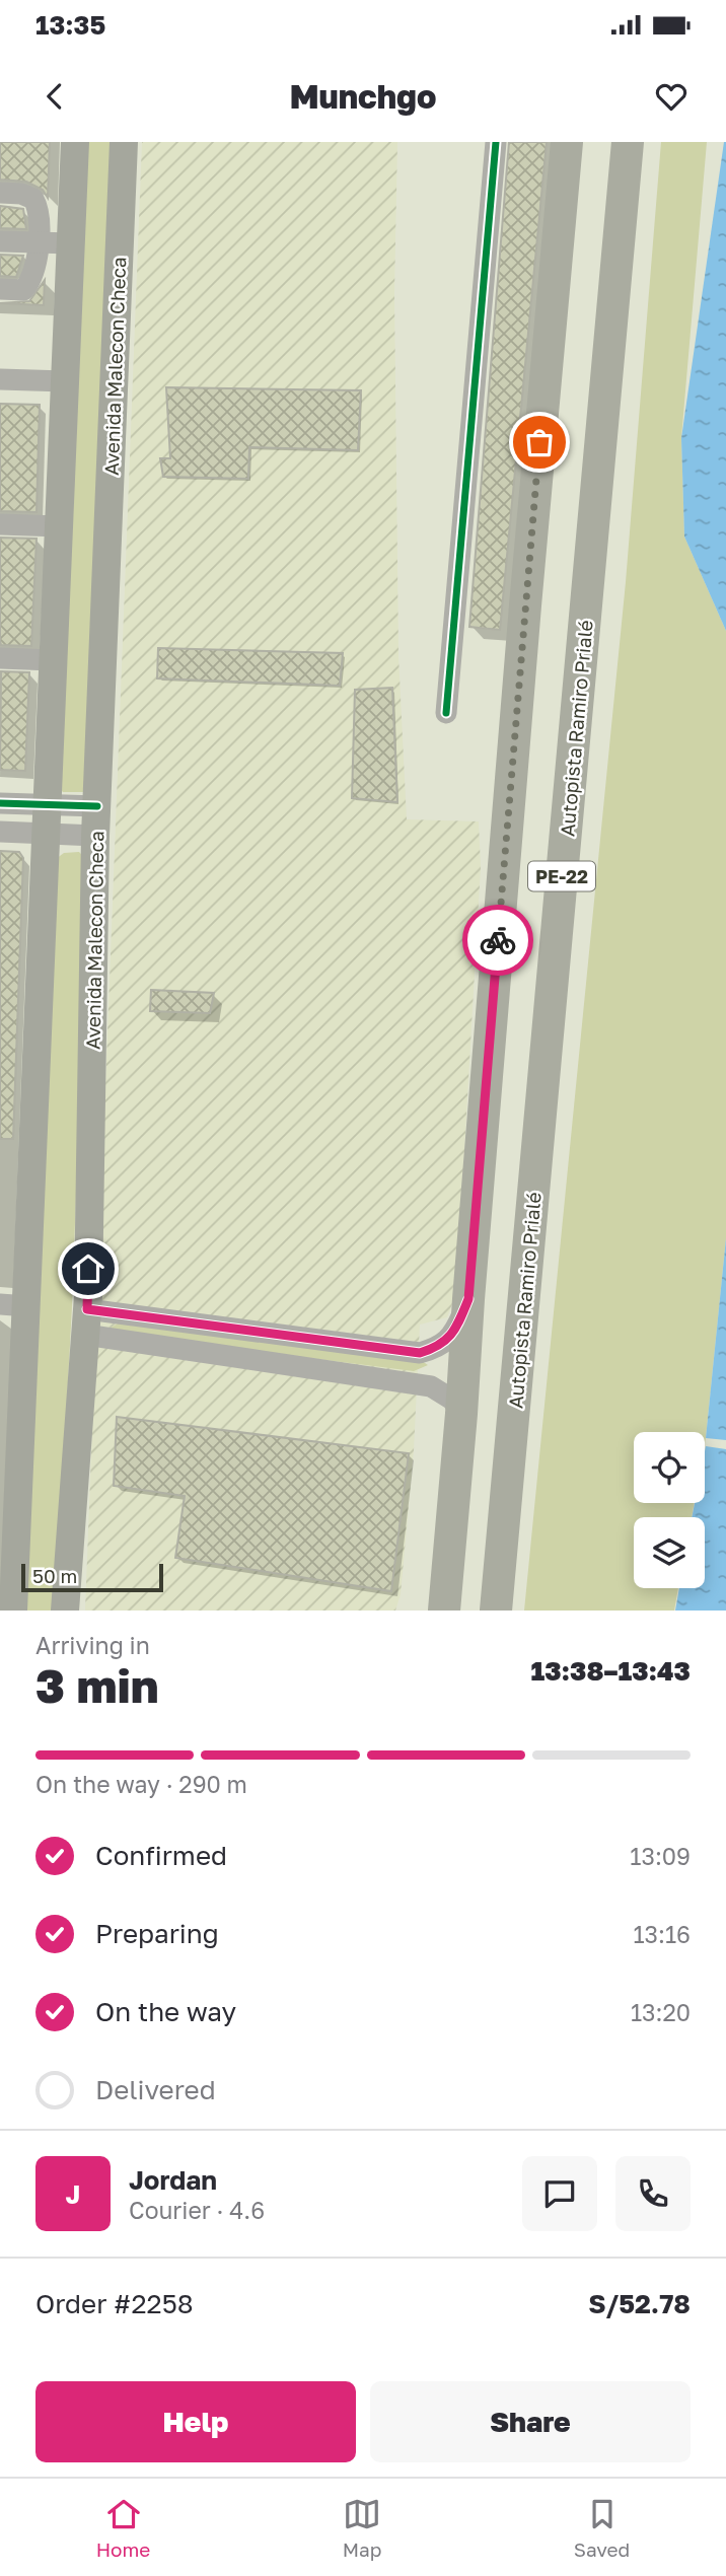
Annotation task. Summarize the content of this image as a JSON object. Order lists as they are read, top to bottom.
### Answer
{
  "streets": {
    "highway": ["Autopista Ramiro Prialé", "PE-22"],
    "main road": ["Avenida Malecon Checa"]
  },
  "scale_bar": "50 m",
  "page": {
    "status": "13:35",
    "header": "Munchgo",
    "scale": "50 m",
    "heading": ["3 min", "Arriving in", "13:38–13:43"],
    "panel": [
      "Jordan",
      "Courier · 4.6",
      "Order #2258",
      "S/52.78"
    ],
    "bar": "On the way · 290 m",
    "list": [
      ["Confirmed", "13:09"],
      ["Preparing", "13:16"],
      ["On the way", "13:20"],
      "Delivered"
    ],
    "round": "J",
    "buttons": ["Help", "Share"],
    "tabs": ["Home", "Map", "Saved"]
  }
}
